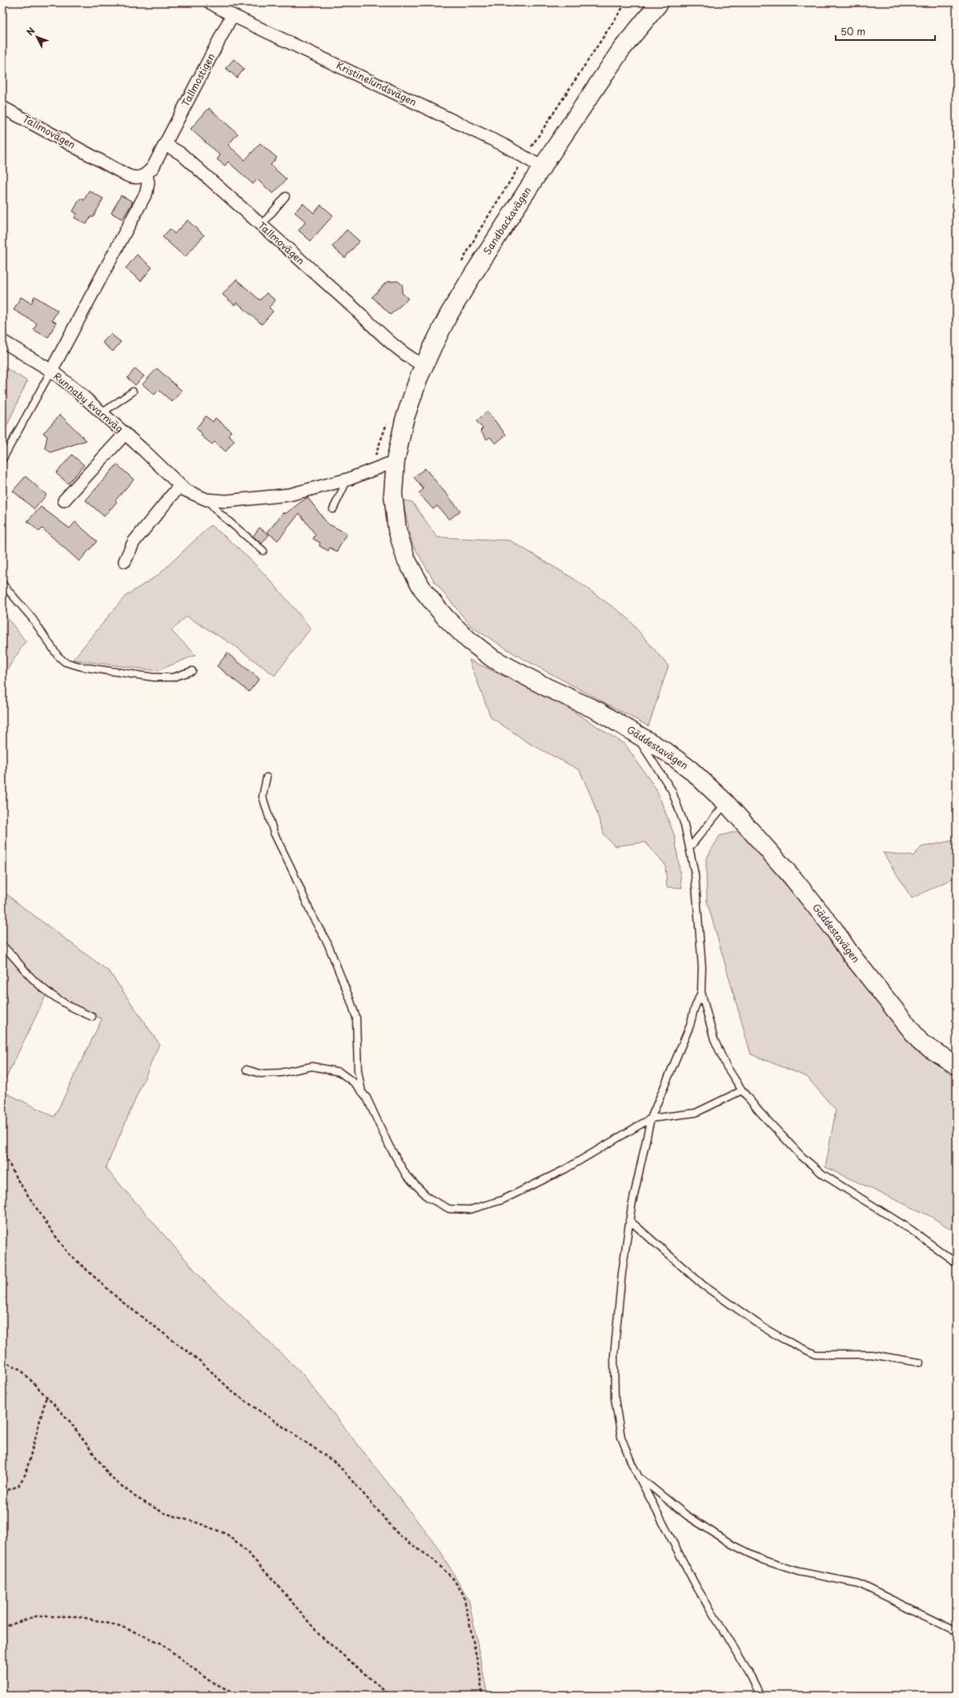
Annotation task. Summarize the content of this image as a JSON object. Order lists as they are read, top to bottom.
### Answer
{
  "streets": {
    "street": [
      "Tallmostigen",
      "Kristinelundsvägen",
      "Tallmovägen",
      "Sandbackavägen",
      "Runnaby kvarnväg",
      "Gäddestavägen"
    ]
  },
  "crossings": [
    ["Tallmostigen", "Kristinelundsvägen"],
    ["Tallmostigen", "Tallmovägen"],
    ["Kristinelundsvägen", "Sandbackavägen"],
    ["Tallmovägen", "Sandbackavägen"],
    ["Sandbackavägen", "Runnaby kvarnväg"],
    ["Sandbackavägen", "Gäddestavägen"],
    ["Runnaby kvarnväg", "Gäddestavägen"]
  ],
  "scale_bar": "50 m",
  "north": "top left"
}
